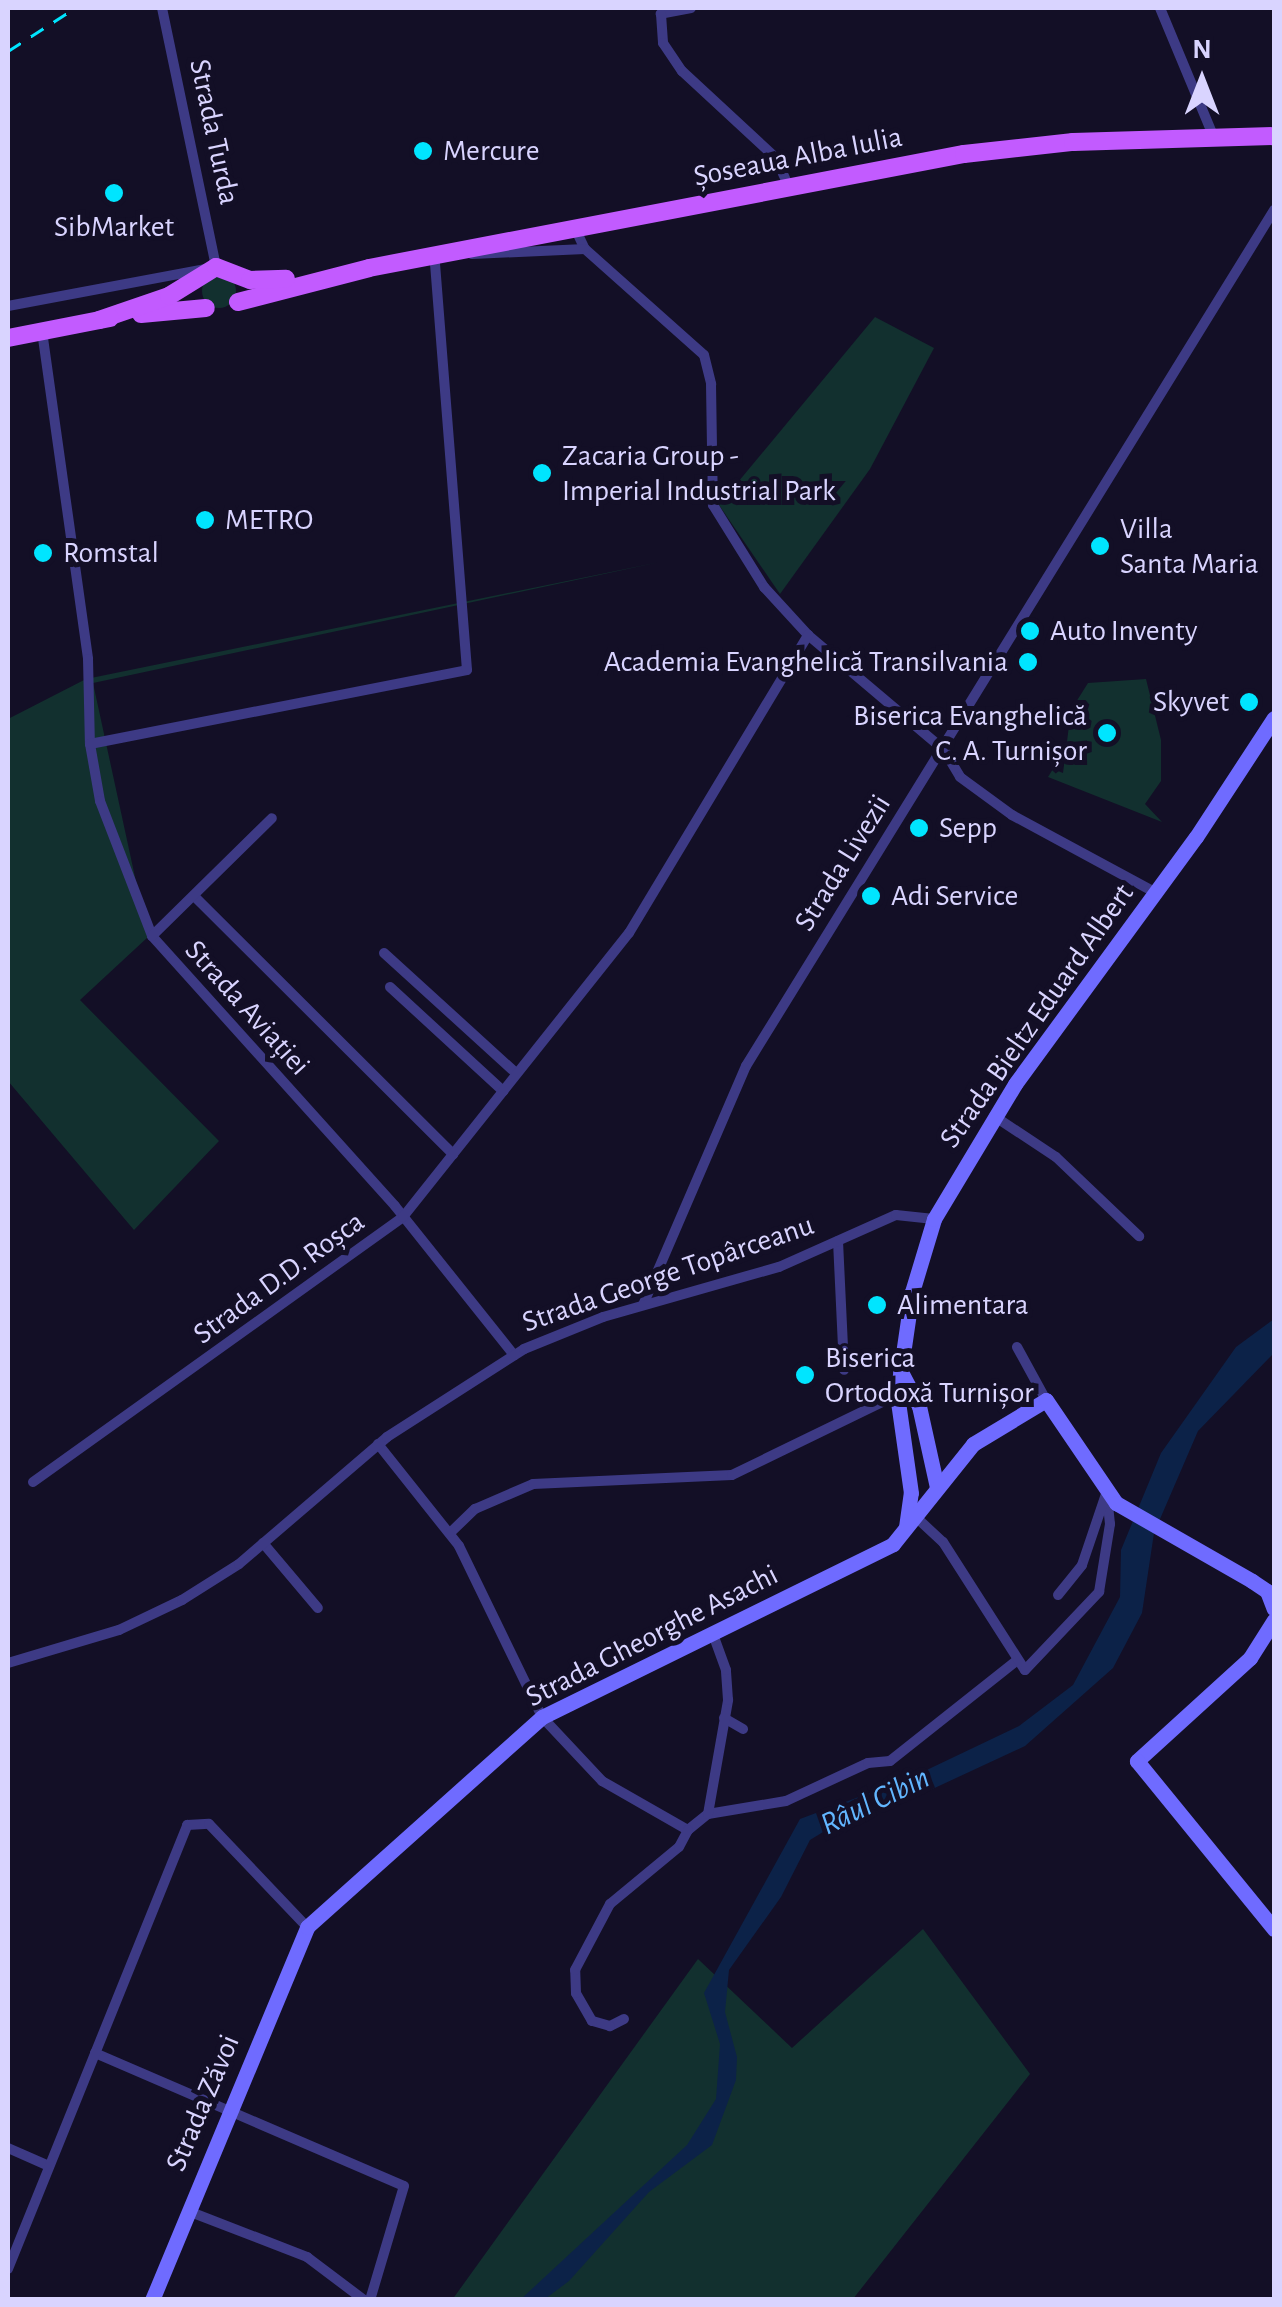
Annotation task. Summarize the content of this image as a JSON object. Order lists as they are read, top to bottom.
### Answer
{
  "streets": {
    "main road": ["Șoseaua Alba Iulia"],
    "street": [
      "Strada Turda",
      "Strada Livezii",
      "Strada Aviației",
      "Strada Bieltz Eduard Albert",
      "Strada George Topârceanu",
      "Strada D.D. Roșca",
      "Strada Gheorghe Asachi",
      "Strada Zăvoi"
    ]
  },
  "crossings": [
    ["Strada Turda", "Șoseaua Alba Iulia"],
    ["Strada Livezii", "Strada George Topârceanu"],
    ["Strada Aviației", "Strada George Topârceanu"],
    ["Strada Aviației", "Strada D.D. Roșca"],
    ["Strada Bieltz Eduard Albert", "Strada George Topârceanu"],
    ["Strada Bieltz Eduard Albert", "Strada Gheorghe Asachi"],
    ["Strada Gheorghe Asachi", "Strada Zăvoi"]
  ],
  "water": ["Râul Cibin"],
  "places": [
    "Mercure",
    "SibMarket",
    "Zacaria Group - Imperial Industrial Park",
    "METRO",
    "Villa Santa Maria",
    "Romstal",
    "Auto Inventy",
    "Academia Evanghelică Transilvania",
    "Skyvet",
    "Biserica Evanghelică C. A. Turnișor",
    "Sepp",
    "Adi Service",
    "Alimentara",
    "Biserica Ortodoxă Turnișor"
  ],
  "north": "top"
}
